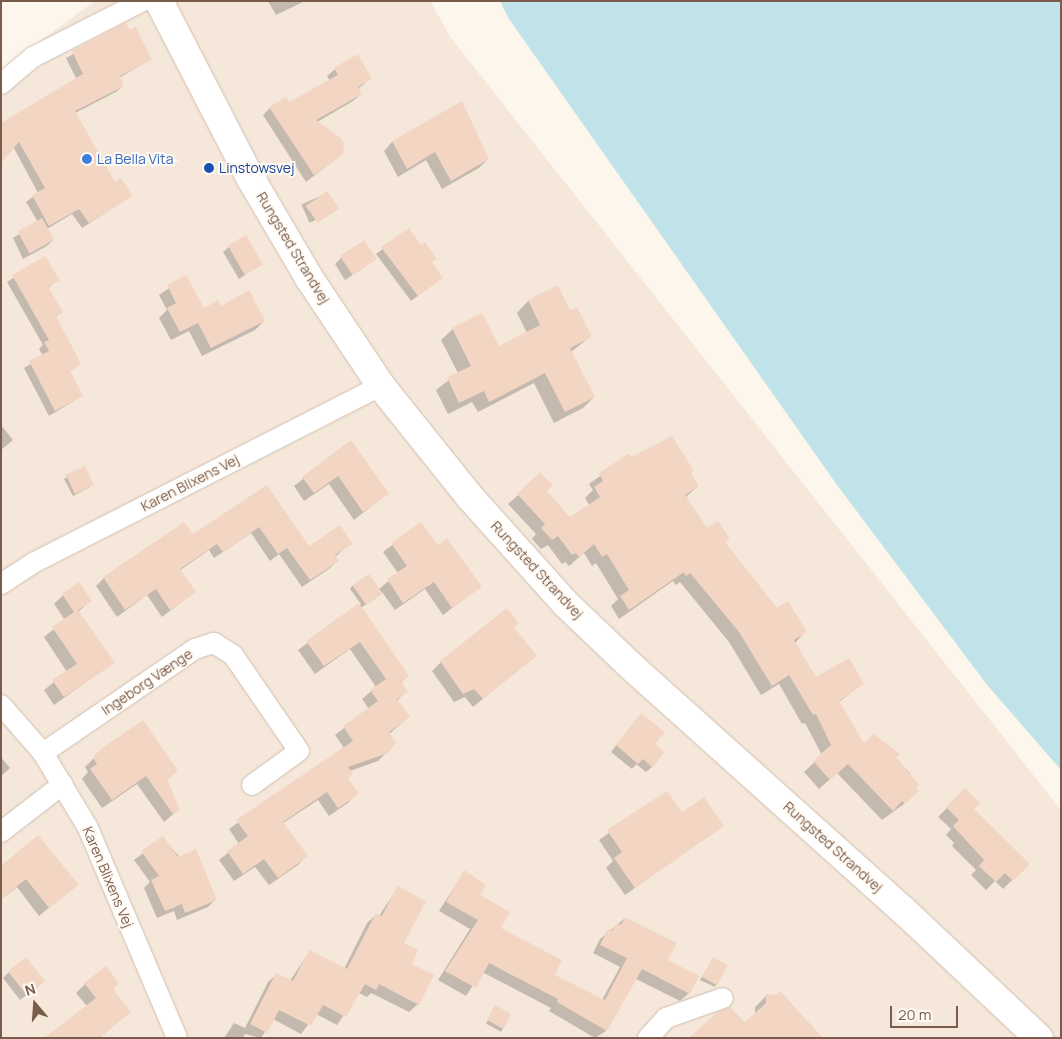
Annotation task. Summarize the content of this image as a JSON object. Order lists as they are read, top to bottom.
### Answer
{
  "streets": {
    "main road": ["Rungsted Strandvej"],
    "street": ["Karen Blixens Vej", "Ingeborg Vænge"]
  },
  "crossings": [
    ["Rungsted Strandvej", "Karen Blixens Vej"],
    ["Karen Blixens Vej", "Ingeborg Vænge"]
  ],
  "places": ["La Bella Vita", "Linstowsvej"],
  "scale_bar": "20 m",
  "north": "top"
}
